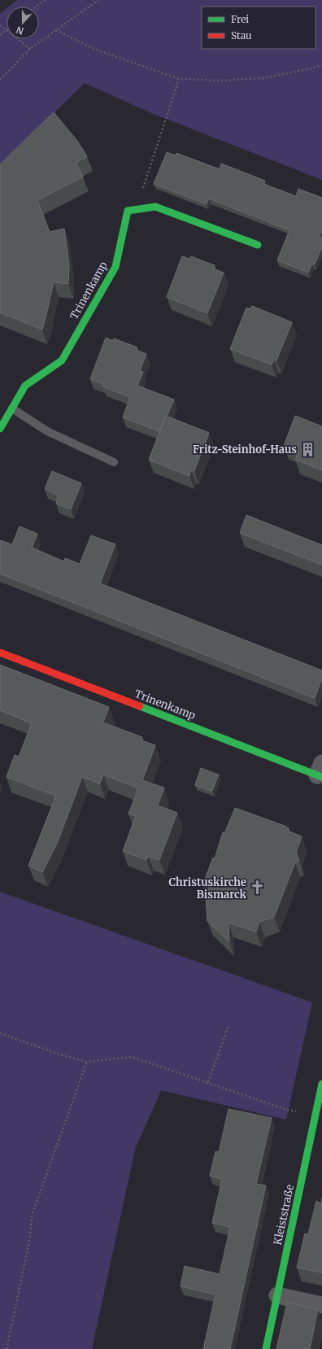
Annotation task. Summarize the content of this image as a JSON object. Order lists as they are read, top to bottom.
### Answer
{
  "streets": {
    "street": ["Trinenkamp", "Kleiststraße"]
  },
  "places": {
    "building": ["Fritz-Steinhof-Haus"],
    "church": ["Christuskirche Bismarck"]
  },
  "legend": ["Frei", "Stau"],
  "north": "bottom"
}
